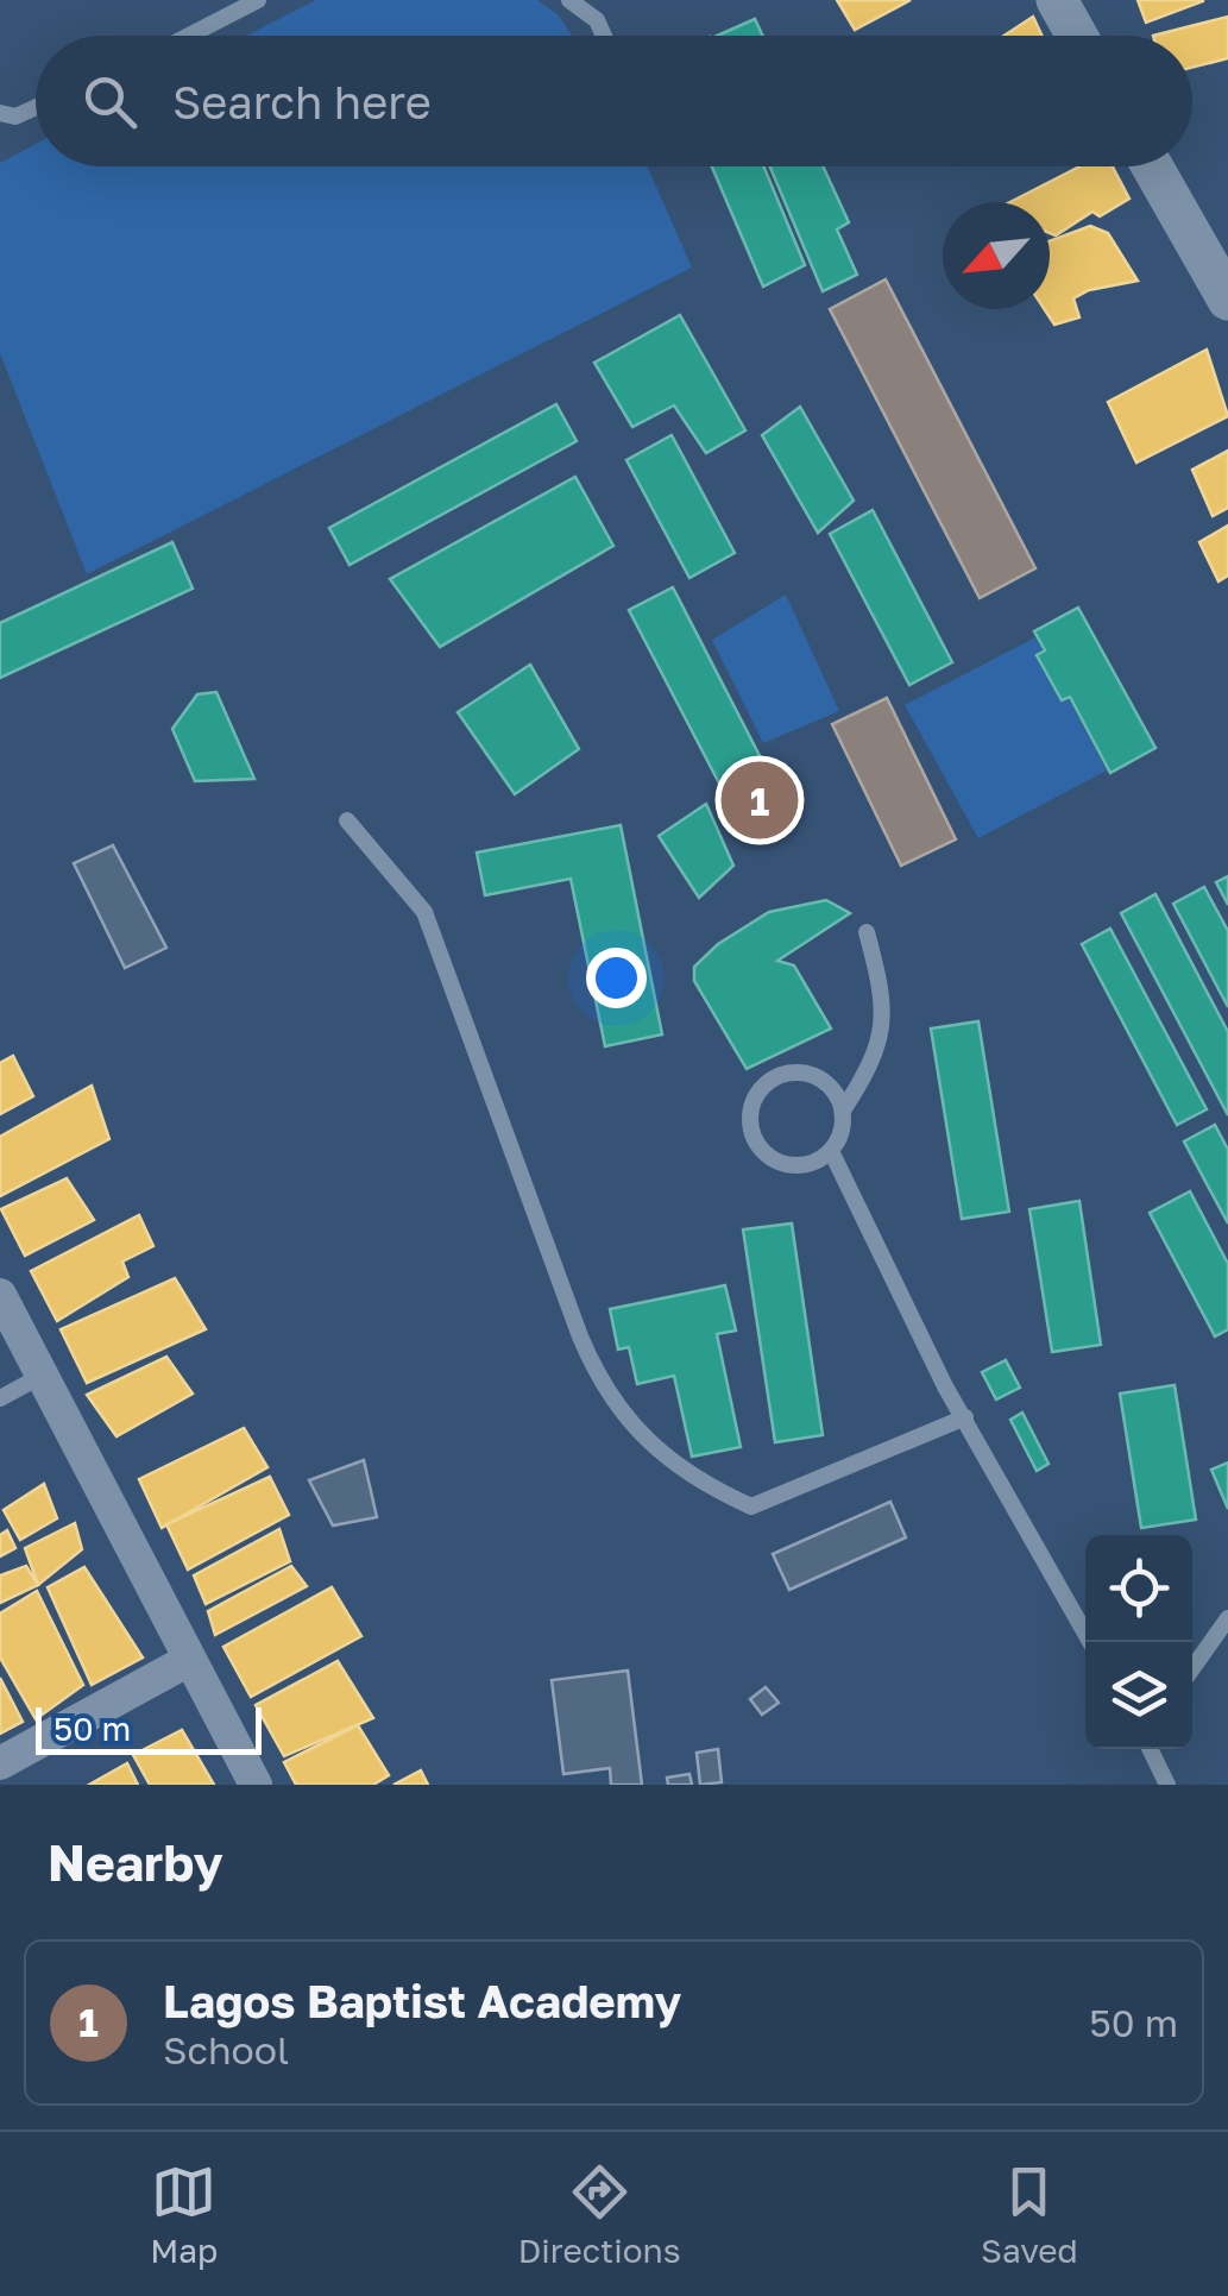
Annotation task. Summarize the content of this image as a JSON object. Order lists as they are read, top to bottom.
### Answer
{
  "scale_bar": "50 m",
  "north": "bottom left",
  "page": {
    "search": "Search here",
    "pins": "1",
    "scale": "50 m",
    "heading": "Nearby",
    "list": [
      {
        "mark": "1",
        "name": "Lagos Baptist Academy",
        "note": "School",
        "value": "50 m"
      }
    ],
    "nav": ["Map", "Directions", "Saved"]
  }
}
